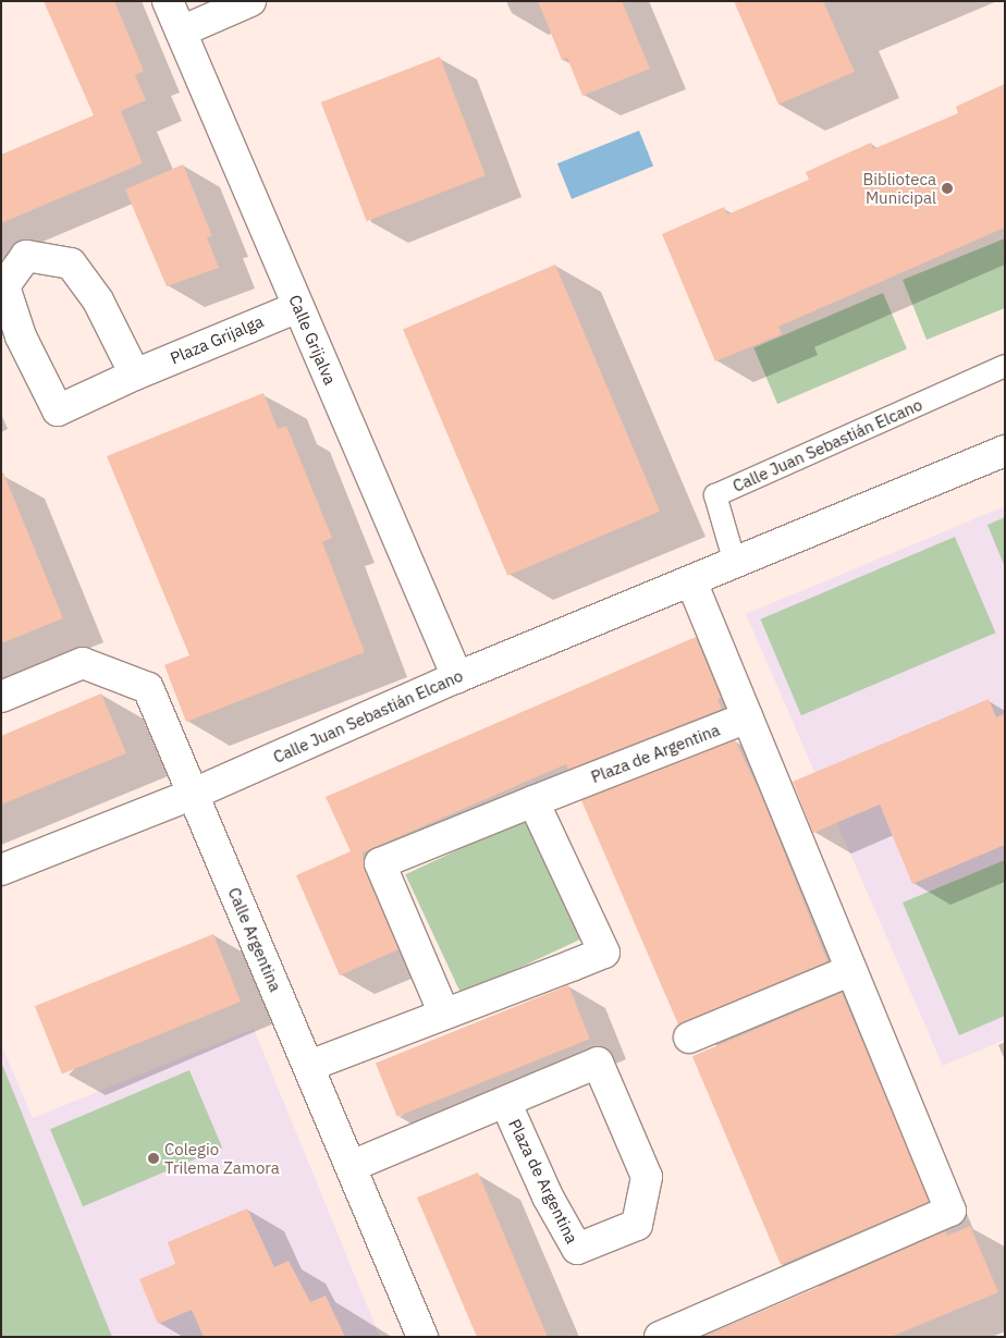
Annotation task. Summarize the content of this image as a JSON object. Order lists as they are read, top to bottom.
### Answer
{
  "streets": {
    "street": [
      "Plaza Grijalga",
      "Calle Grijalva",
      "Calle Juan Sebastián Elcano",
      "Plaza de Argentina",
      "Calle Argentina"
    ]
  },
  "crossings": [
    ["Plaza Grijalga", "Calle Grijalva"],
    ["Calle Grijalva", "Calle Juan Sebastián Elcano"],
    ["Calle Juan Sebastián Elcano", "Calle Argentina"],
    ["Plaza de Argentina", "Calle Argentina"]
  ],
  "places": ["Biblioteca Municipal", "Colegio Trilema Zamora"]
}
